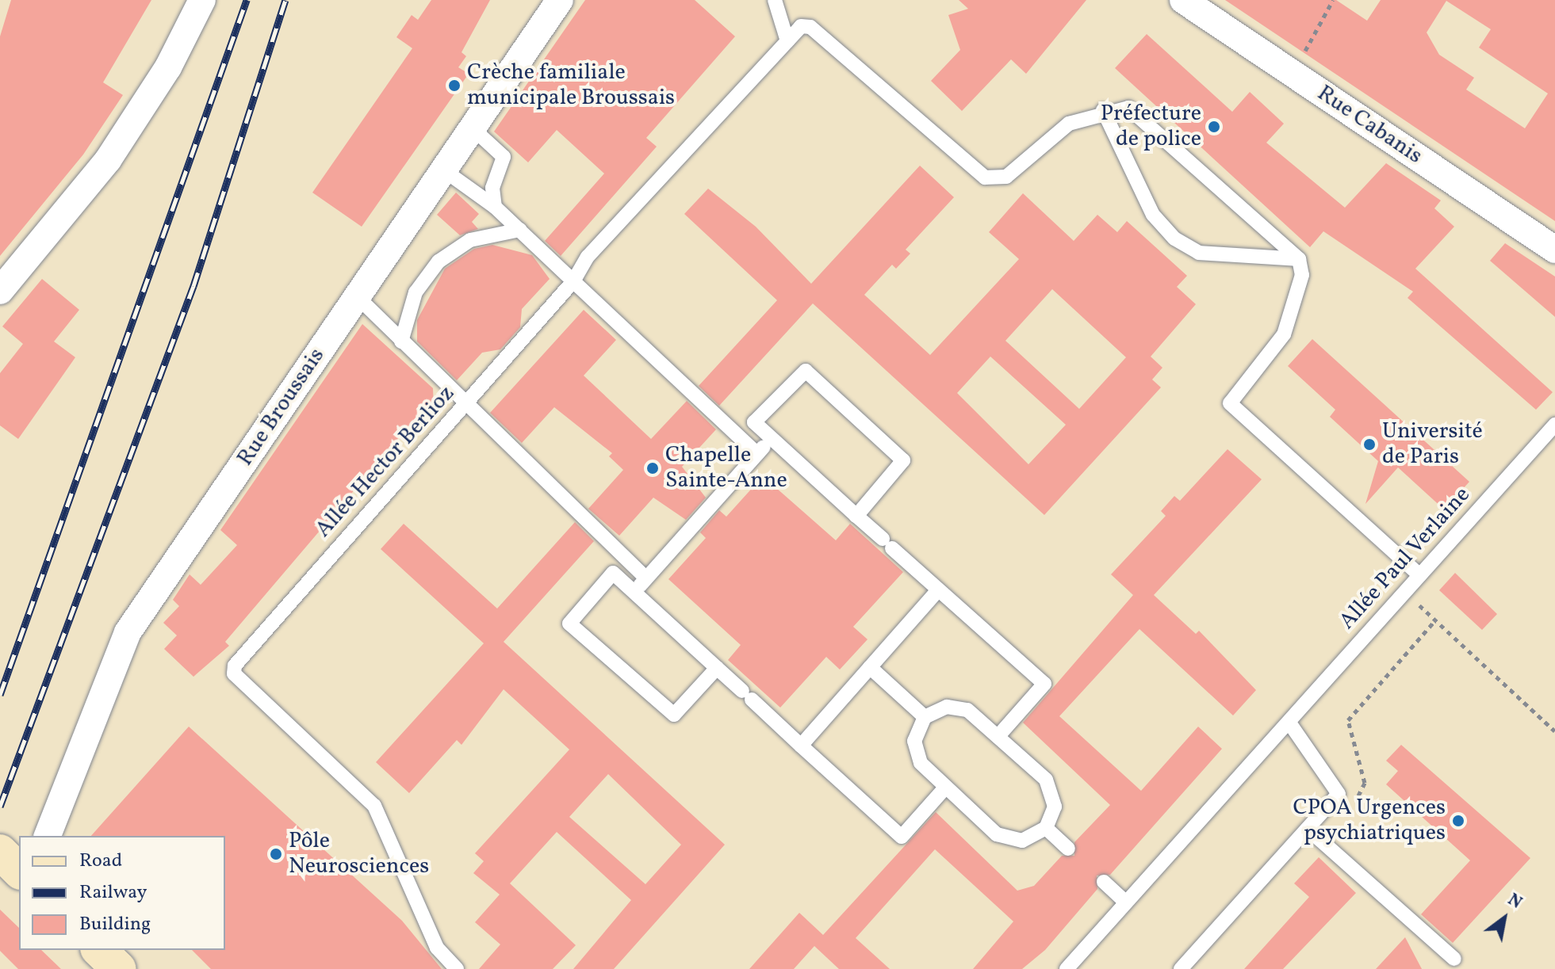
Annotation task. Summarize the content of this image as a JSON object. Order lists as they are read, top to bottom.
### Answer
{
  "streets": {
    "street": ["Rue Cabanis", "Rue Broussais"],
    "lane": ["Allée Hector Berlioz", "Allée Paul Verlaine"]
  },
  "places": [
    "Crèche familiale municipale Broussais",
    "Préfecture de police",
    "Université de Paris",
    "Chapelle Sainte-Anne",
    "CPOA Urgences psychiatriques",
    "Pôle Neurosciences"
  ],
  "legend": ["Road", "Railway", "Building"],
  "north": "top right"
}
